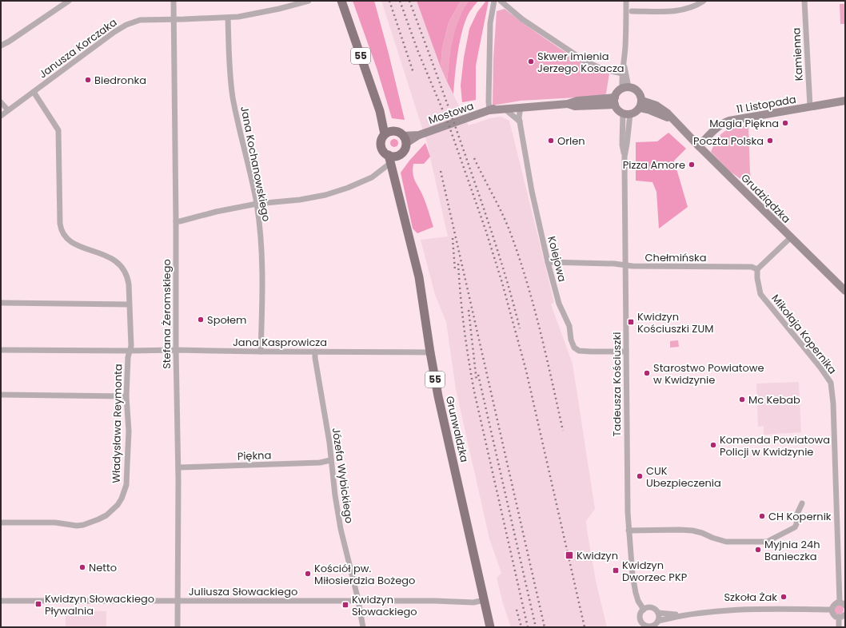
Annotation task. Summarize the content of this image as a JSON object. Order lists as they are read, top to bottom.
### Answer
{
  "streets": {
    "main road": ["55", "Grunwaldzka"],
    "street": [
      "Janusza Korczaka",
      "Kamienna",
      "11 Listopada",
      "Mostowa",
      "Jana Kochanowskiego",
      "Grudziądzka",
      "Chełmińska",
      "Kolejowa",
      "Stefana Żeromskiego",
      "Mikołaja Kopernika",
      "Jana Kasprowicza",
      "Tadeusza Kościuszki",
      "Władysława Reymonta",
      "Piękna",
      "Józefa Wybickiego",
      "Juliusza Słowackiego"
    ]
  },
  "crossings": [
    ["Janusza Korczaka", "Jana Kochanowskiego"],
    ["Janusza Korczaka", "Stefana Żeromskiego"],
    ["Kamienna", "11 Listopada"],
    ["55", "Mostowa"],
    ["55", "Grunwaldzka"],
    ["11 Listopada", "Grudziądzka"],
    ["Mostowa", "Grudziądzka"],
    ["Mostowa", "Kolejowa"],
    ["Mostowa", "Tadeusza Kościuszki"],
    ["Mostowa", "Grunwaldzka"],
    ["Jana Kochanowskiego", "Jana Kasprowicza"],
    ["Grudziądzka", "Tadeusza Kościuszki"],
    ["Chełmińska", "Kolejowa"],
    ["Chełmińska", "Mikołaja Kopernika"],
    ["Chełmińska", "Tadeusza Kościuszki"],
    ["Kolejowa", "Tadeusza Kościuszki"],
    ["Stefana Żeromskiego", "Jana Kasprowicza"],
    ["Stefana Żeromskiego", "Piękna"],
    ["Stefana Żeromskiego", "Juliusza Słowackiego"],
    ["Jana Kasprowicza", "Władysława Reymonta"],
    ["Jana Kasprowicza", "Grunwaldzka"],
    ["Jana Kasprowicza", "Józefa Wybickiego"],
    ["Grunwaldzka", "Juliusza Słowackiego"],
    ["Piękna", "Józefa Wybickiego"],
    ["Józefa Wybickiego", "Juliusza Słowackiego"]
  ],
  "places": {
    "other": [
      "Skwer imienia Jerzego Kosacza",
      "Biedronka",
      "Magia Piękna",
      "Orlen",
      "Poczta Polska",
      "Pizza Amore",
      "Społem",
      "Starostwo Powiatowe w Kwidzynie",
      "Mc Kebab",
      "Komenda Powiatowa Policji w Kwidzynie",
      "CUK Ubezpieczenia",
      "CH Kopernik",
      "Myjnia 24h Banieczka",
      "Netto",
      "Kościół pw. Miłosierdzia Bożego",
      "Szkoła Żak"
    ],
    "transit": [
      "Kwidzyn Kościuszki ZUM",
      "Kwidzyn",
      "Kwidzyn Dworzec PKP",
      "Kwidzyn Słowackiego Pływalnia",
      "Kwidzyn Słowackiego"
    ]
  }
}
